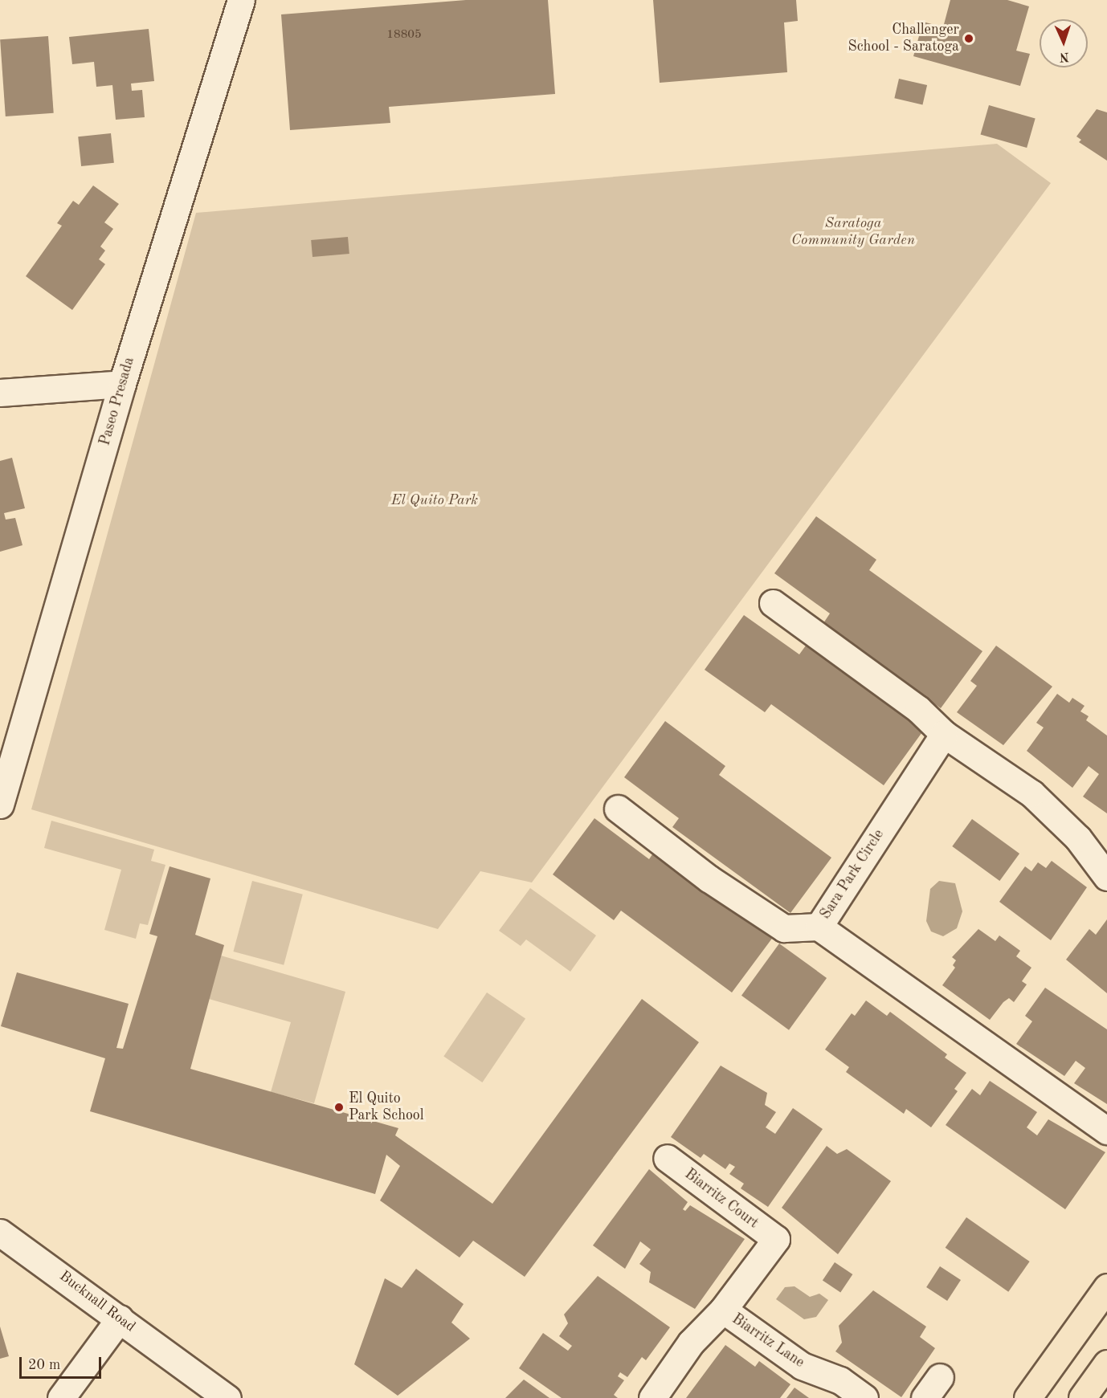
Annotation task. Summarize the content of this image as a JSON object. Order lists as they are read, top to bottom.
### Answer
{
  "streets": {
    "street": [
      "Paseo Presada",
      "Sara Park Circle",
      "Biarritz Court",
      "Bucknall Road",
      "Biarritz Lane"
    ]
  },
  "crossings": [
    ["Biarritz Court", "Biarritz Lane"]
  ],
  "parks": ["Saratoga Community Garden", "El Quito Park"],
  "places": ["Challenger School - Saratoga", "El Quito Park School"],
  "house_numbers": ["18805"],
  "scale_bar": "20 m",
  "north": "bottom"
}
